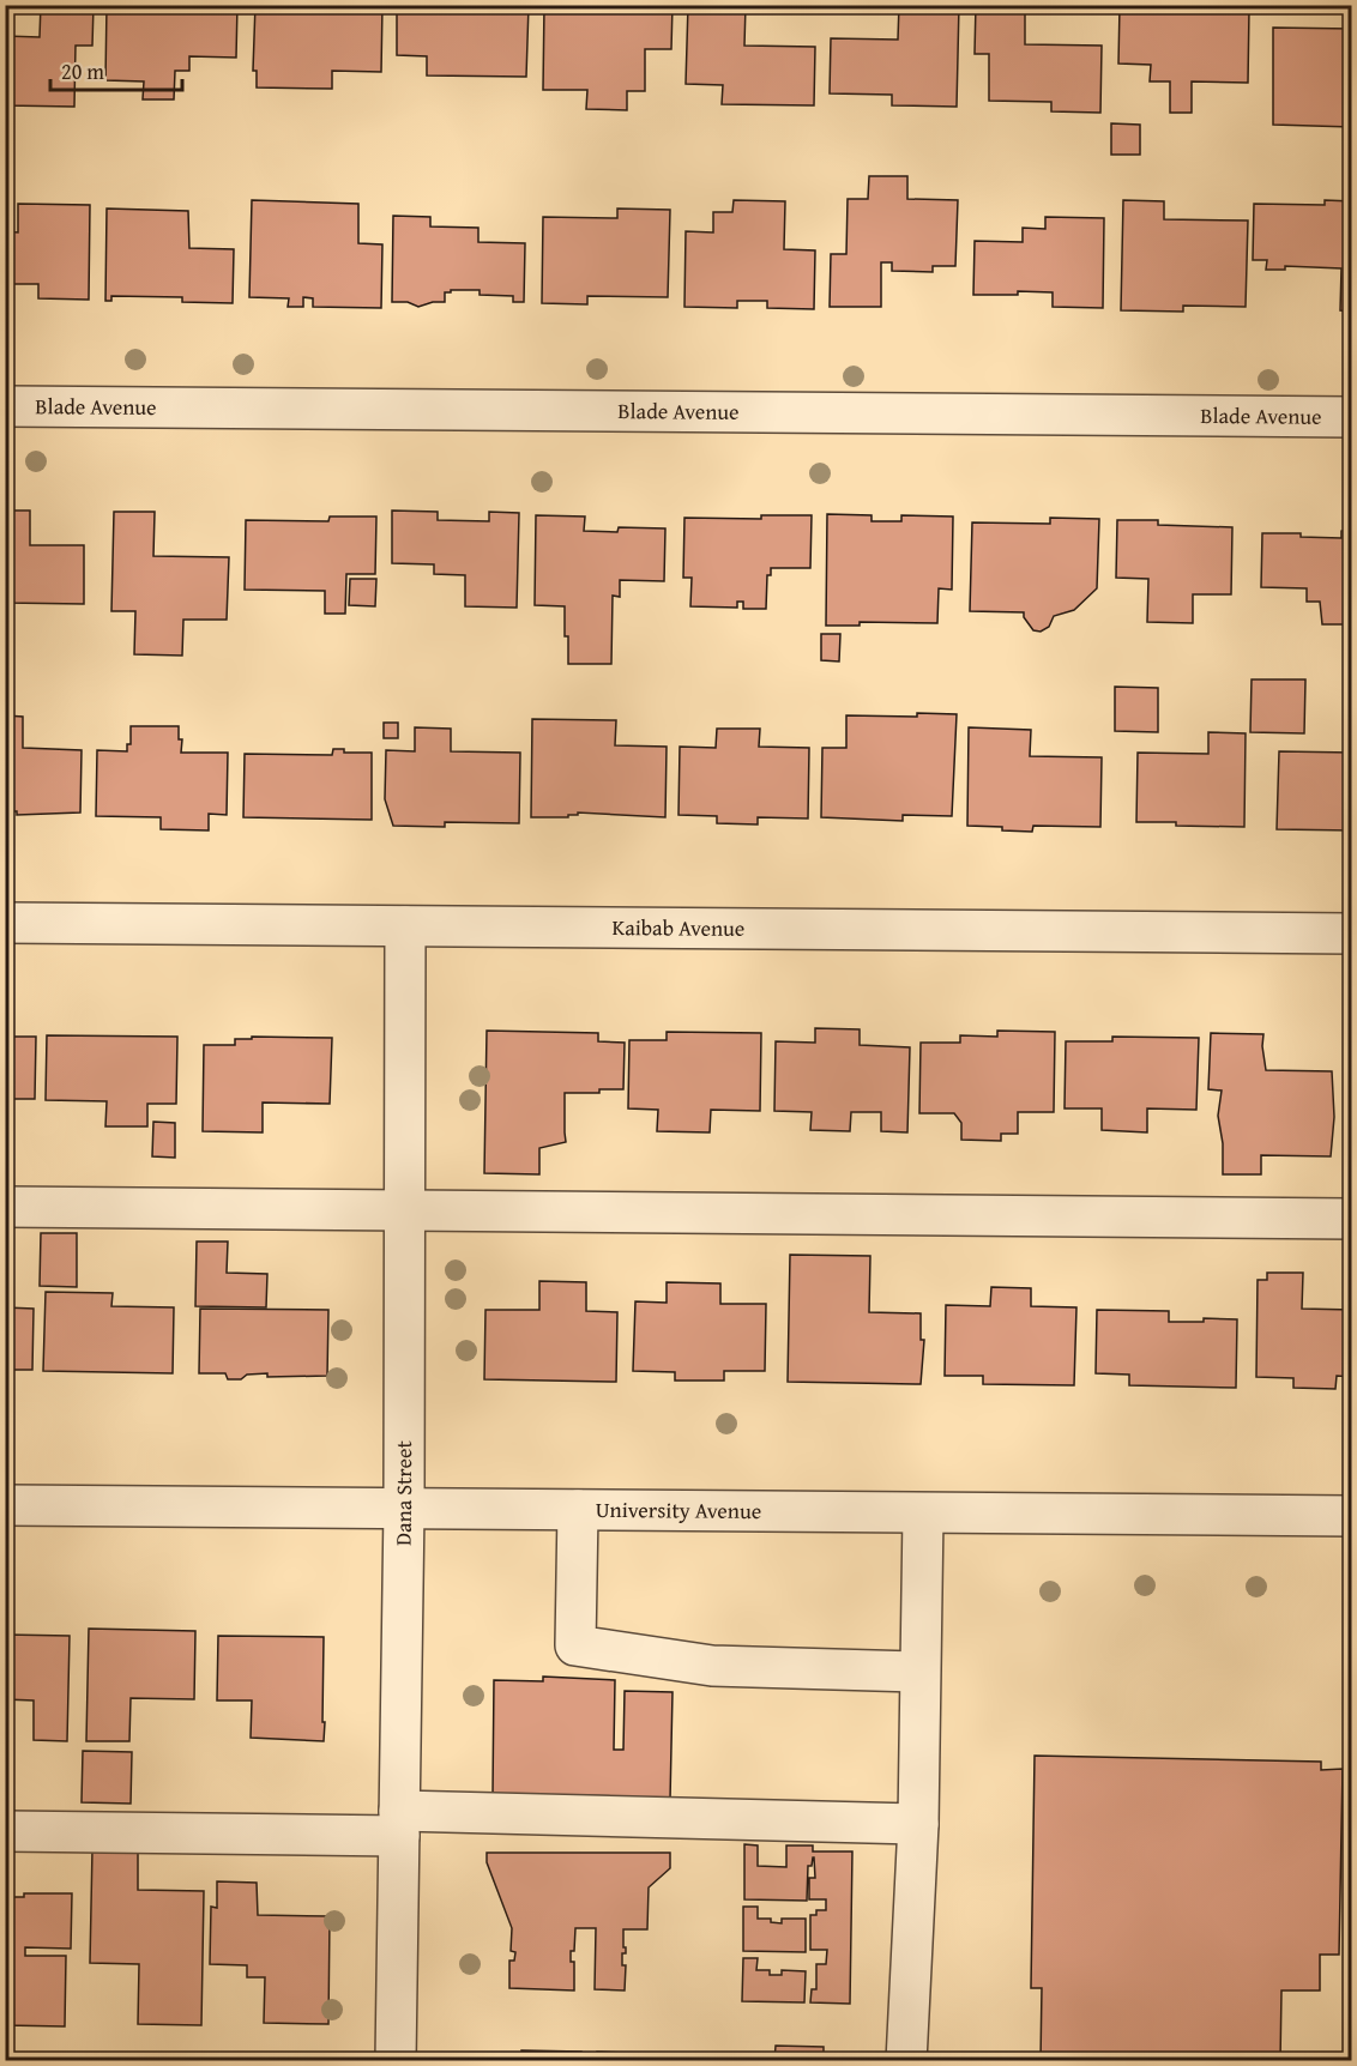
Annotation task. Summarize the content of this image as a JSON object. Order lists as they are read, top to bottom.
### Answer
{
  "streets": {
    "street": [
      "Blade Avenue",
      "Kaibab Avenue",
      "Dana Street",
      "University Avenue"
    ]
  },
  "crossings": [
    ["Kaibab Avenue", "Dana Street"],
    ["Dana Street", "University Avenue"]
  ],
  "scale_bar": "20 m"
}
